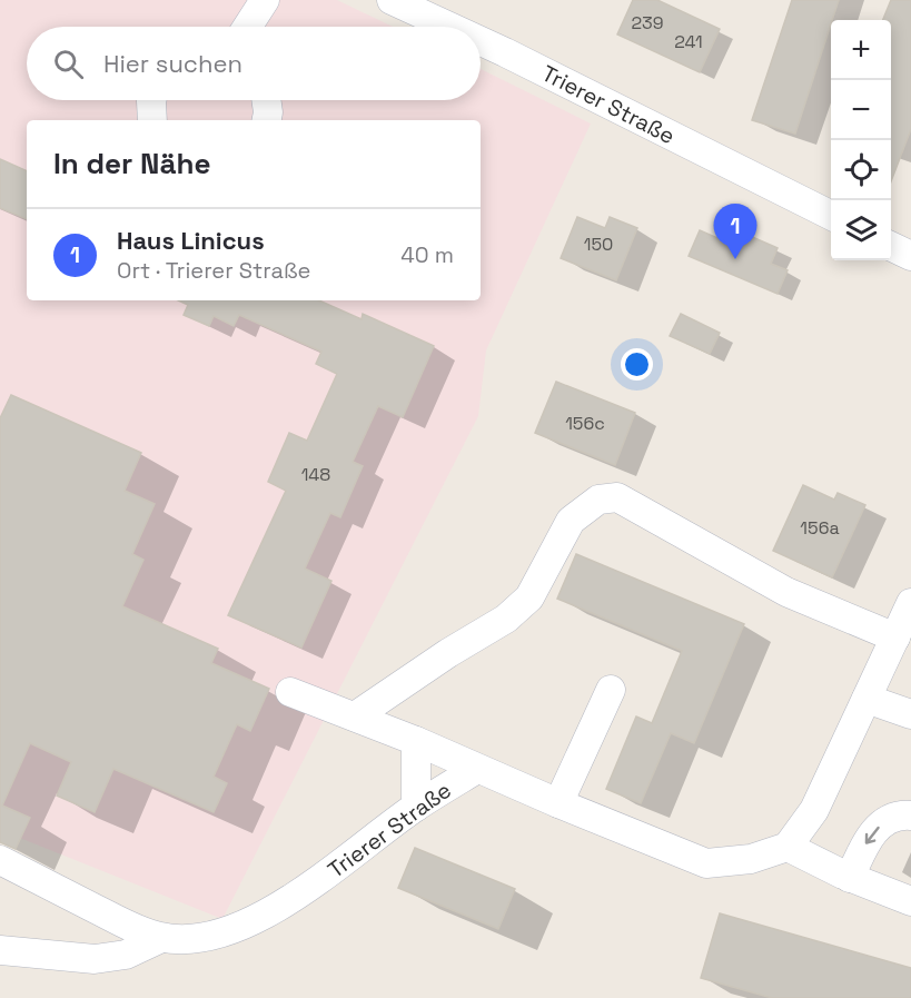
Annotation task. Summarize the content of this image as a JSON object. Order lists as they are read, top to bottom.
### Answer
{
  "streets": {
    "street": ["Trierer Straße"]
  },
  "house_numbers": [
    "239",
    "241",
    "150",
    "156c",
    "148",
    "156a"
  ],
  "page": {
    "map_buttons": ["+", "−"],
    "search": "Hier suchen",
    "heading": "In der Nähe",
    "pins": "1",
    "list": [
      {
        "mark": "1",
        "name": "Haus Linicus",
        "note": "Ort · Trierer Straße",
        "value": "40 m"
      }
    ]
  }
}
